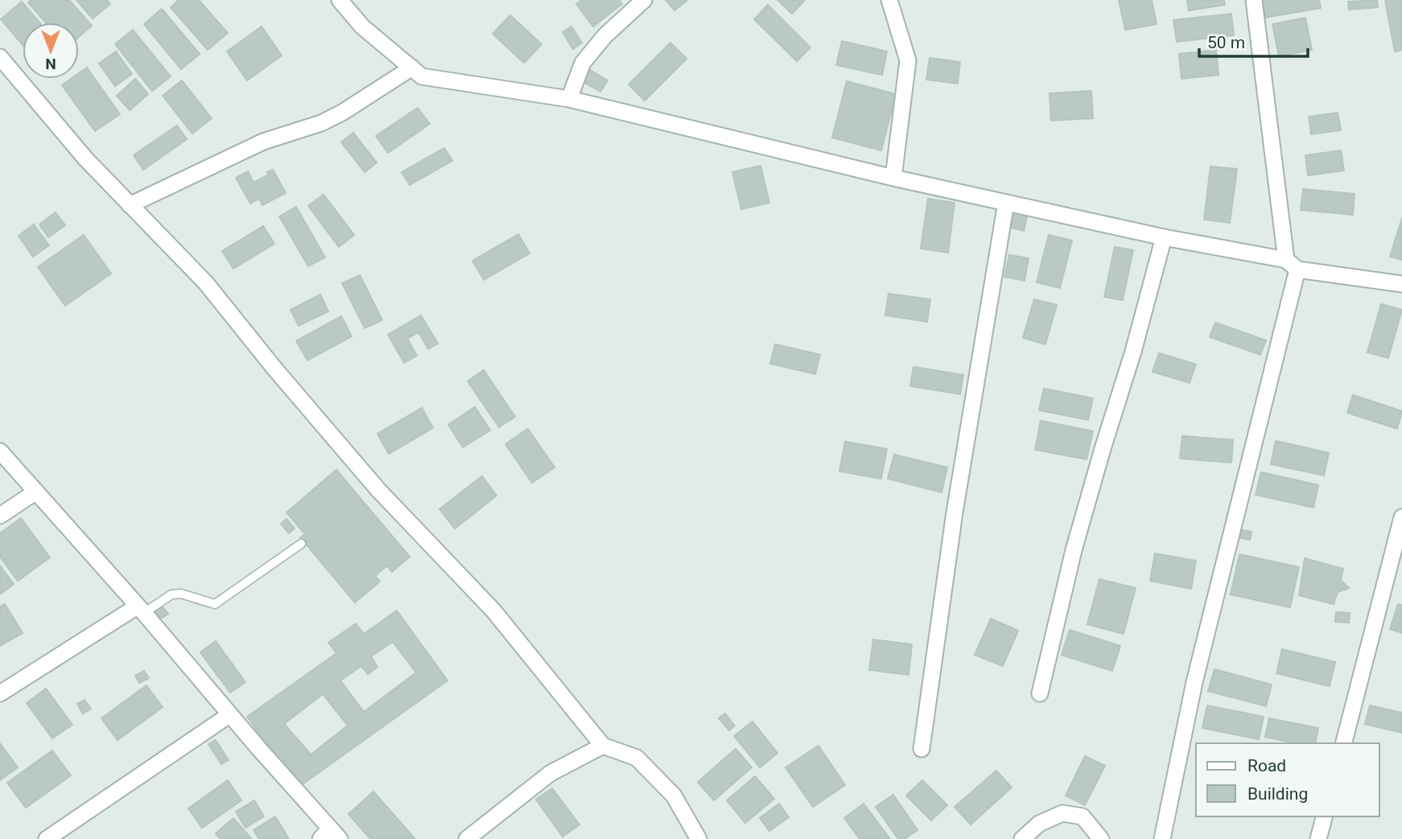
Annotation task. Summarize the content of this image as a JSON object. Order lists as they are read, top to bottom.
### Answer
{
  "legend": ["Road", "Building"],
  "scale_bar": "50 m",
  "north": "bottom"
}
